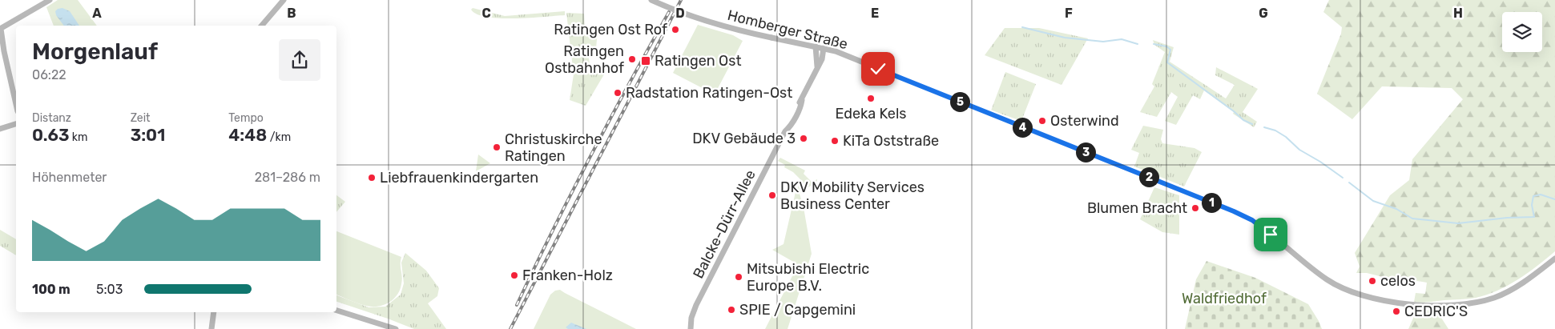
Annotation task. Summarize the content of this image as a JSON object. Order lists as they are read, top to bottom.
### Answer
{
  "streets": {
    "main road": ["Homberger Straße", "Balcke-Dürr-Allee"]
  },
  "crossings": [
    ["Homberger Straße", "Balcke-Dürr-Allee"]
  ],
  "parks": ["Waldfriedhof"],
  "places": {
    "other": [
      "Ratingen Ost Rof",
      "Ratingen Ostbahnhof",
      "Radstation Ratingen-Ost",
      "Edeka Kels",
      "Osterwind",
      "DKV Gebäude 3",
      "KiTa Oststraße",
      "Christuskirche Ratingen",
      "Liebfrauenkindergarten",
      "DKV Mobility Services Business Center",
      "Blumen Bracht",
      "Franken-Holz",
      "Mitsubishi Electric Europe B.V.",
      "celos",
      "SPIE / Capgemini",
      "CEDRIC'S"
    ],
    "transit": ["Ratingen Ost"]
  },
  "page": {
    "heading": ["Morgenlauf", "06:22"],
    "pins": [
      "5",
      "4",
      "3",
      "2",
      "1"
    ],
    "stats": [
      ["Distanz", "0.63 km"],
      ["Zeit", "3:01"],
      ["Tempo", "4:48 /km"]
    ],
    "chart": ["Höhenmeter", "281–286 m"],
    "list": [
      {
        "name": "100 m",
        "note": "5:03"
      }
    ]
  },
  "grid": {
    "columns": [
      "A",
      "B",
      "C",
      "D",
      "E",
      "F",
      "G",
      "H"
    ]
  }
}
